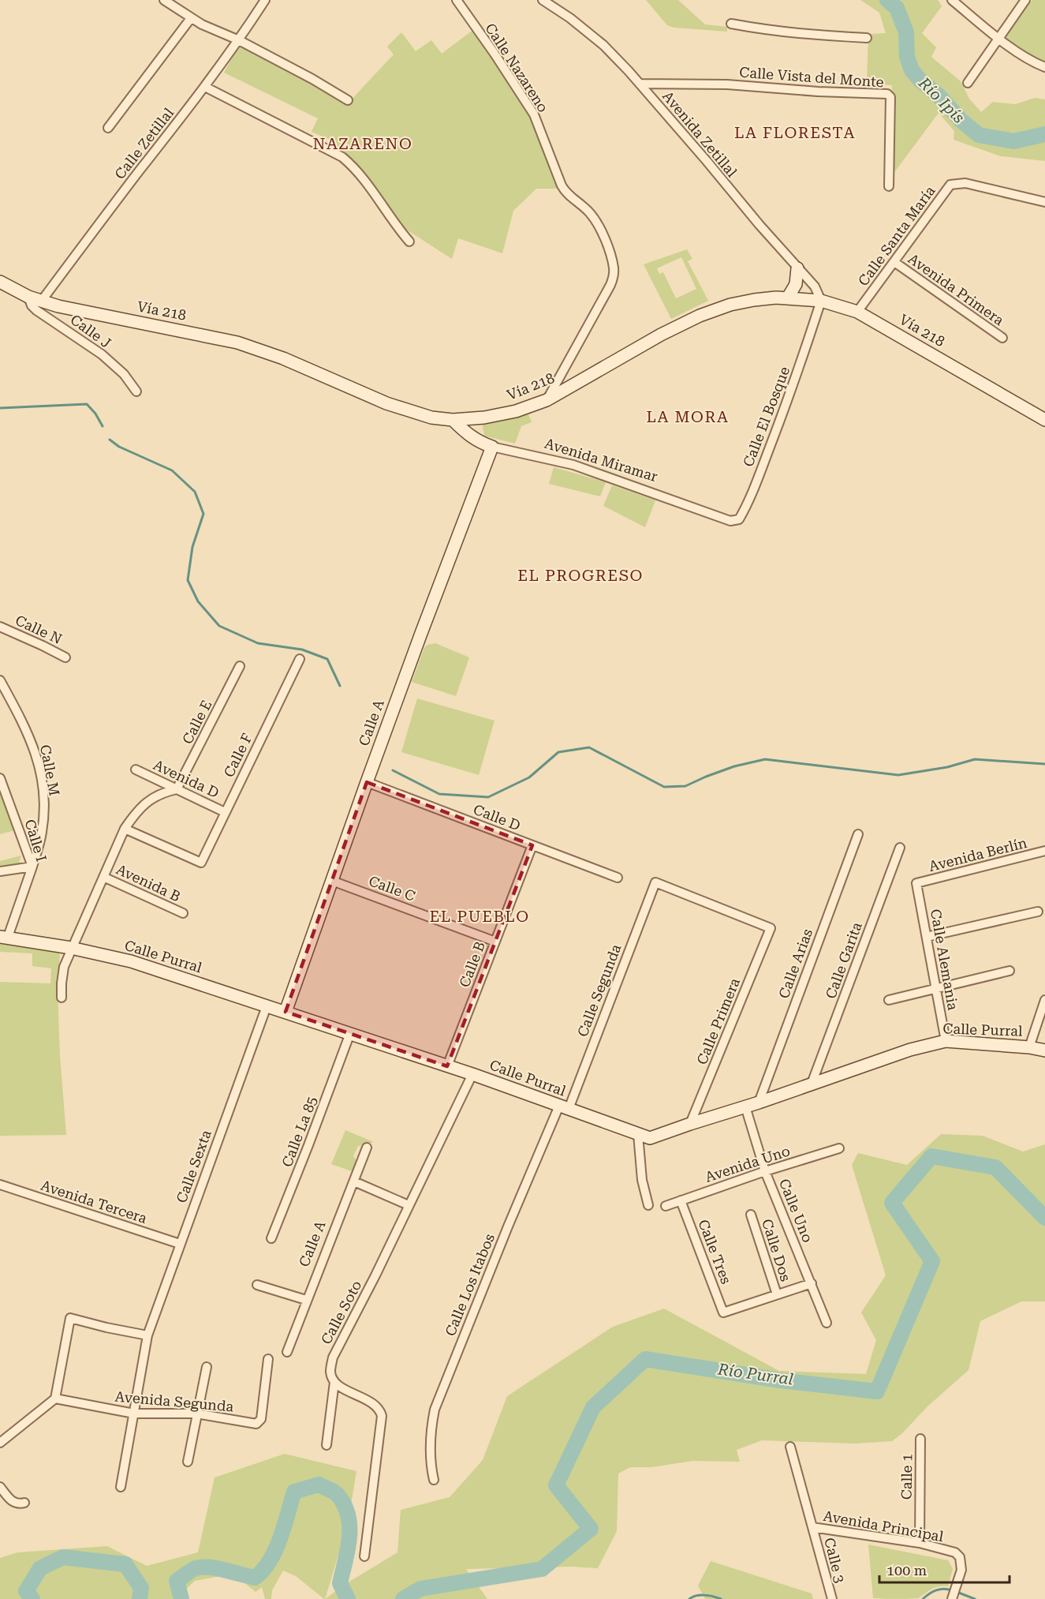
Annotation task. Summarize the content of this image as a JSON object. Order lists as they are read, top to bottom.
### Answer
{
  "streets": {
    "street": [
      "Calle Nazareno",
      "Calle Vista del Monte",
      "Avenida Zetillal",
      "Calle Zetillal",
      "Calle Santa María",
      "Avenida Primera",
      "Vía 218",
      "Calle J",
      "Calle El Bosque",
      "Avenida Miramar",
      "Calle N",
      "Calle E",
      "Calle A",
      "Calle F",
      "Calle M",
      "Avenida D",
      "Calle D",
      "Calle I",
      "Avenida Berlín",
      "Avenida B",
      "Calle C",
      "Calle Purral",
      "Calle Alemania",
      "Calle Garita",
      "Calle Arias",
      "Calle B",
      "Calle Segunda",
      "Calle Primera",
      "Calle La 85",
      "Avenida Uno",
      "Calle Sexta",
      "Avenida Tercera",
      "Calle Uno",
      "Calle Dos",
      "Calle Tres",
      "Calle Los Itabos",
      "Calle Soto",
      "Avenida Segunda",
      "Calle 1",
      "Avenida Principal",
      "Calle 3"
    ]
  },
  "crossings": [
    ["Calle Nazareno", "Vía 218"],
    ["Calle Vista del Monte", "Avenida Zetillal"],
    ["Avenida Zetillal", "Vía 218"],
    ["Avenida Zetillal", "Calle El Bosque"],
    ["Calle Zetillal", "Vía 218"],
    ["Calle Santa María", "Avenida Primera"],
    ["Calle Santa María", "Vía 218"],
    ["Vía 218", "Calle J"],
    ["Vía 218", "Calle El Bosque"],
    ["Vía 218", "Avenida Miramar"],
    ["Calle El Bosque", "Avenida Miramar"],
    ["Avenida Miramar", "Calle A"],
    ["Calle E", "Avenida D"],
    ["Calle A", "Calle D"],
    ["Calle A", "Calle C"],
    ["Calle A", "Calle Purral"],
    ["Calle F", "Avenida D"],
    ["Calle M", "Calle I"],
    ["Calle D", "Calle B"],
    ["Calle I", "Calle Purral"],
    ["Avenida Berlín", "Calle Alemania"],
    ["Calle C", "Calle B"],
    ["Calle Purral", "Calle Alemania"],
    ["Calle Purral", "Calle Garita"],
    ["Calle Purral", "Calle Arias"],
    ["Calle Purral", "Calle B"],
    ["Calle Purral", "Calle Segunda"],
    ["Calle Purral", "Calle Primera"],
    ["Calle Purral", "Calle La 85"],
    ["Calle Purral", "Calle Sexta"],
    ["Calle Purral", "Calle Uno"],
    ["Calle Purral", "Calle Los Itabos"],
    ["Calle Purral", "Calle Soto"],
    ["Calle Segunda", "Calle Primera"],
    ["Calle Segunda", "Calle Los Itabos"],
    ["Avenida Uno", "Calle Uno"],
    ["Avenida Uno", "Calle Tres"],
    ["Calle Sexta", "Avenida Tercera"],
    ["Calle Sexta", "Avenida Segunda"],
    ["Calle Dos", "Calle Tres"],
    ["Calle 1", "Avenida Principal"],
    ["Avenida Principal", "Calle 3"]
  ],
  "districts": [
    "LA FLORESTA",
    "NAZARENO",
    "LA MORA",
    "EL PROGRESO",
    "EL PUEBLO"
  ],
  "water": ["Río Ipís", "Río Purral"],
  "scale_bar": "100 m"
}
